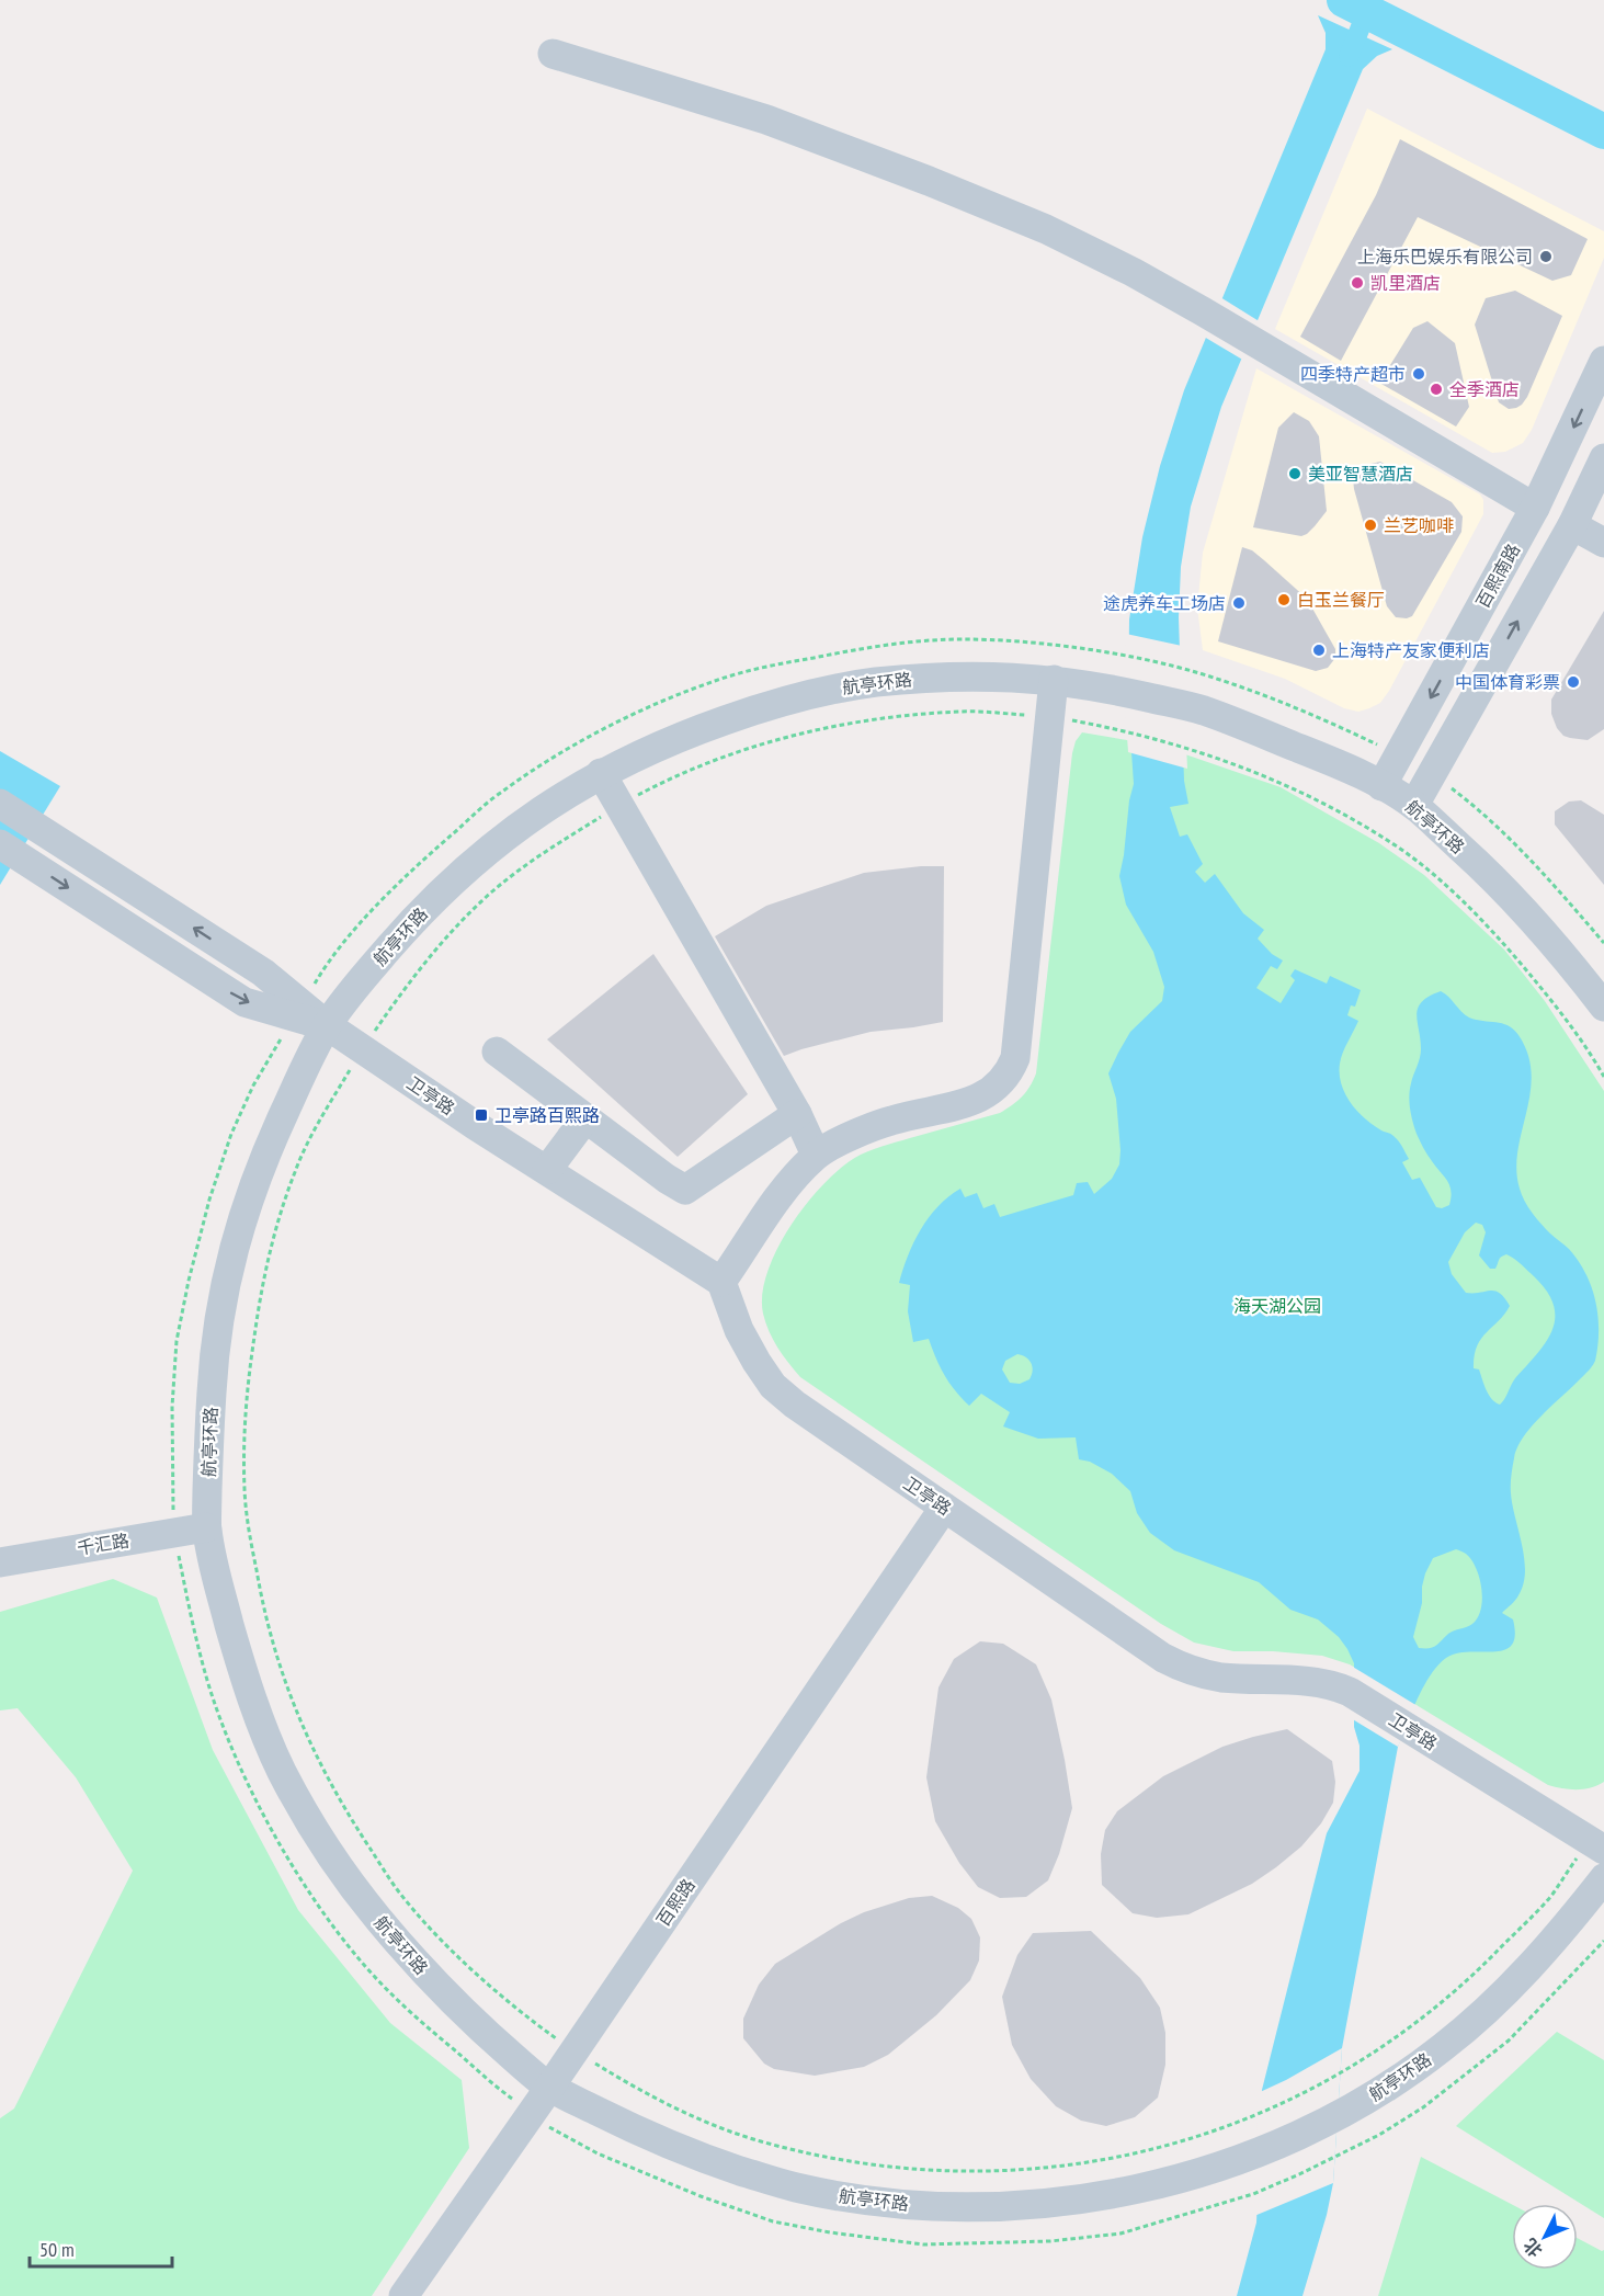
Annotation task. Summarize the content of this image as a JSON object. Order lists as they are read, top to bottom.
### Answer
{
  "streets": {
    "street": [
      "百熙南路",
      "航亭环路",
      "卫亭路",
      "千汇路",
      "百熙路"
    ]
  },
  "crossings": [
    ["百熙南路", "航亭环路"],
    ["航亭环路", "卫亭路"],
    ["航亭环路", "千汇路"],
    ["航亭环路", "百熙路"],
    ["卫亭路", "百熙路"]
  ],
  "parks": ["海天湖公园"],
  "places": {
    "other": [
      "上海乐巴娱乐有限公司",
      "凯里酒店",
      "四季特产超市",
      "全季酒店",
      "美亚智慧酒店",
      "兰艺咖啡",
      "白玉兰餐厅",
      "途虎养车工场店",
      "上海特产友家便利店",
      "中国体育彩票"
    ],
    "transit": ["卫亭路百熙路"]
  },
  "scale_bar": "50 m",
  "north": "bottom left"
}
